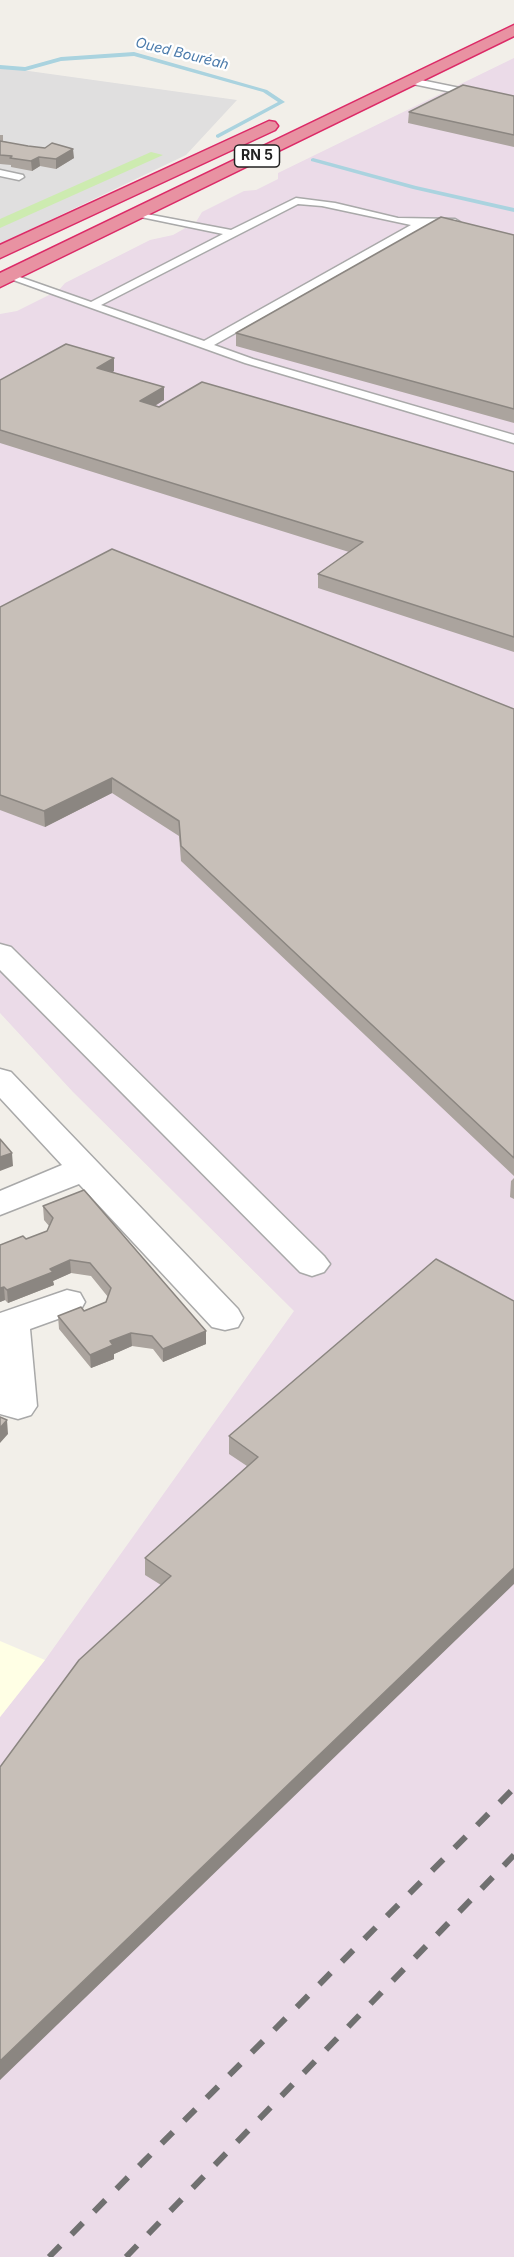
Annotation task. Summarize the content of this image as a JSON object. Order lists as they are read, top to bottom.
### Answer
{
  "streets": {
    "highway": ["RN 5"]
  },
  "water": ["Oued Bouréah"]
}
